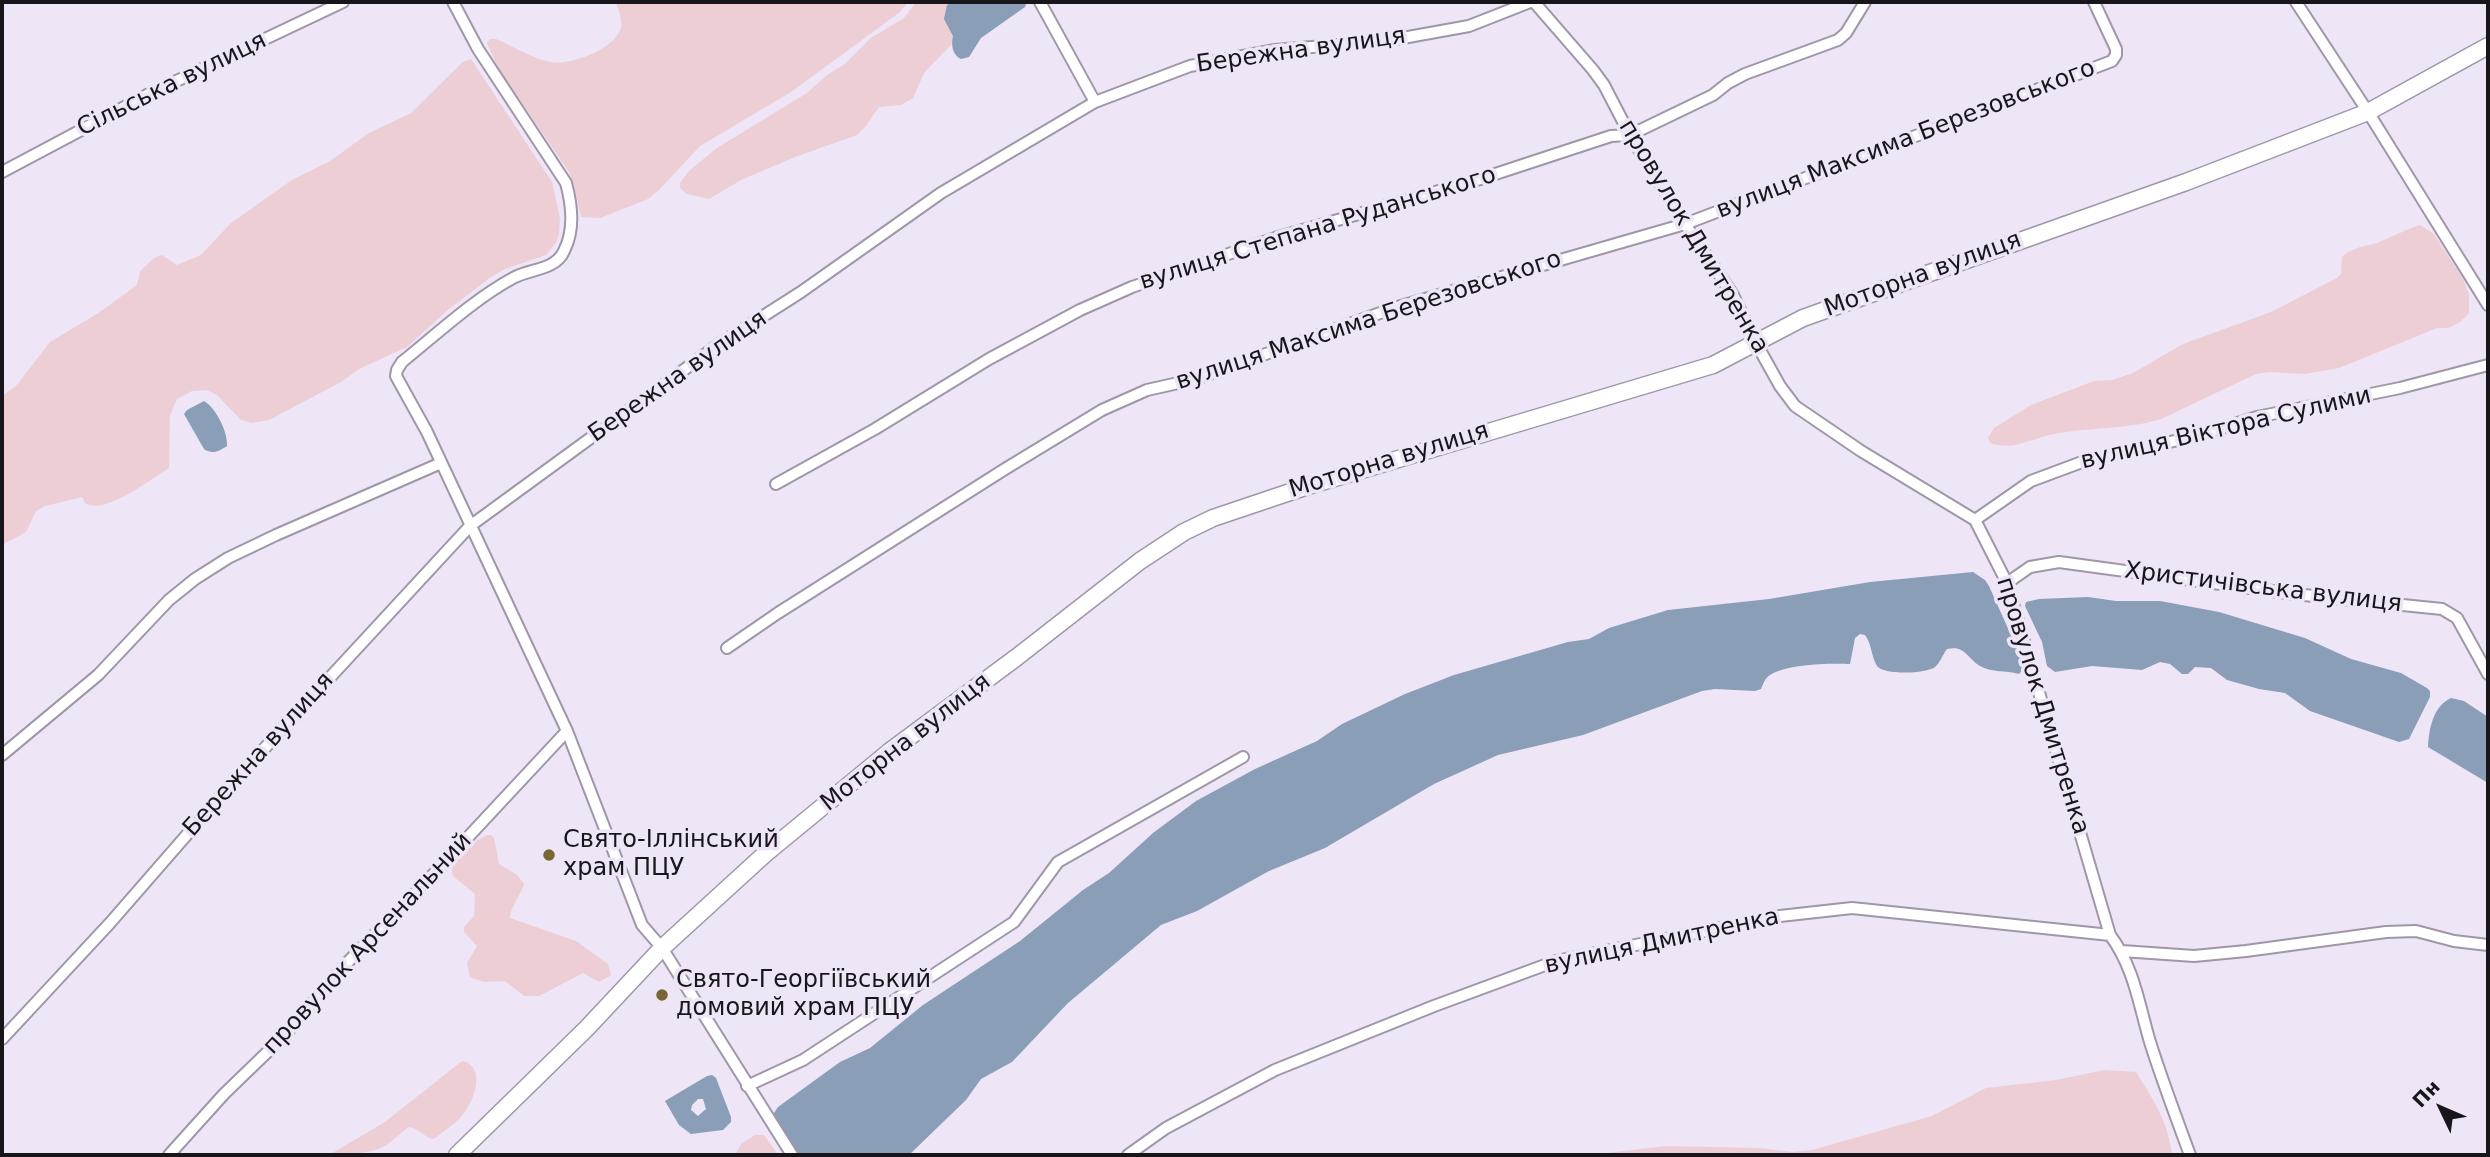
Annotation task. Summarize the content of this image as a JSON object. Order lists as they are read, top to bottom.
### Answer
{
  "streets": {
    "street": [
      "Бережна вулиця",
      "Сільська вулиця",
      "вулиця Максима Березовського",
      "вулиця Степана Руданського",
      "провулок Дмитренка",
      "Моторна вулиця",
      "вулиця Віктора Сулими",
      "Христичівська вулиця",
      "вулиця Дмитренка",
      "провулок Арсенальний"
    ]
  },
  "crossings": [
    ["Бережна вулиця", "провулок Дмитренка"],
    ["вулиця Максима Березовського", "провулок Дмитренка"],
    ["вулиця Степана Руданського", "провулок Дмитренка"],
    ["провулок Дмитренка", "Моторна вулиця"],
    ["провулок Дмитренка", "вулиця Віктора Сулими"],
    ["провулок Дмитренка", "Христичівська вулиця"],
    ["провулок Дмитренка", "вулиця Дмитренка"]
  ],
  "places": ["Свято-Іллінський храм ПЦУ", "Свято-Георгіївський домовий храм ПЦУ"],
  "north": "top left"
}
